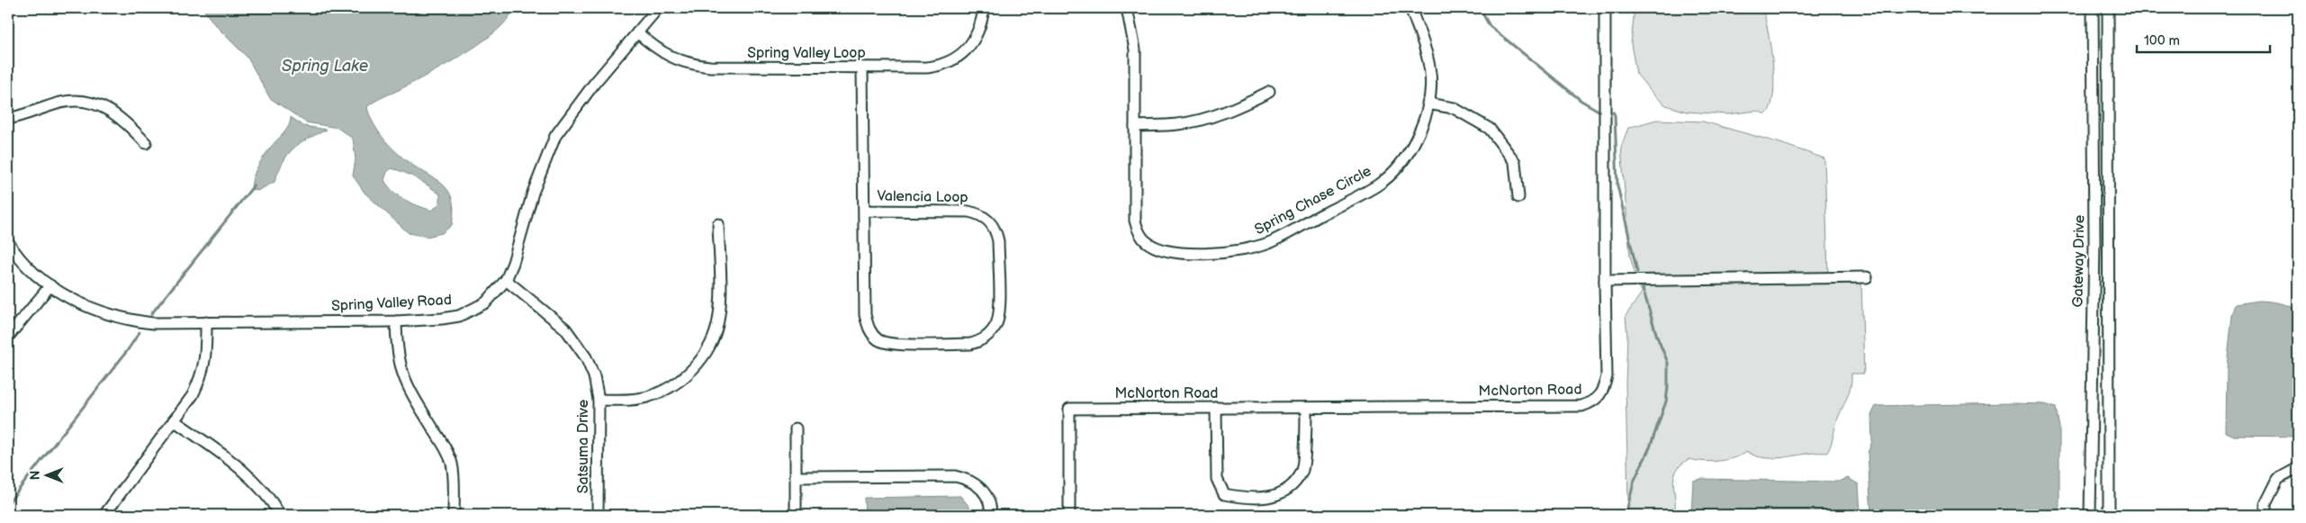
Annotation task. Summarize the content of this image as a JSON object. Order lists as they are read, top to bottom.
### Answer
{
  "streets": {
    "street": [
      "Spring Valley Loop",
      "Valencia Loop",
      "Spring Chase Circle",
      "Gateway Drive",
      "Spring Valley Road",
      "McNorton Road",
      "Satsuma Drive"
    ]
  },
  "crossings": [
    ["Spring Valley Loop", "Valencia Loop"],
    ["Spring Valley Loop", "Spring Valley Road"],
    ["Spring Valley Road", "Satsuma Drive"]
  ],
  "water": ["Spring Lake"],
  "scale_bar": "100 m",
  "north": "left"
}
